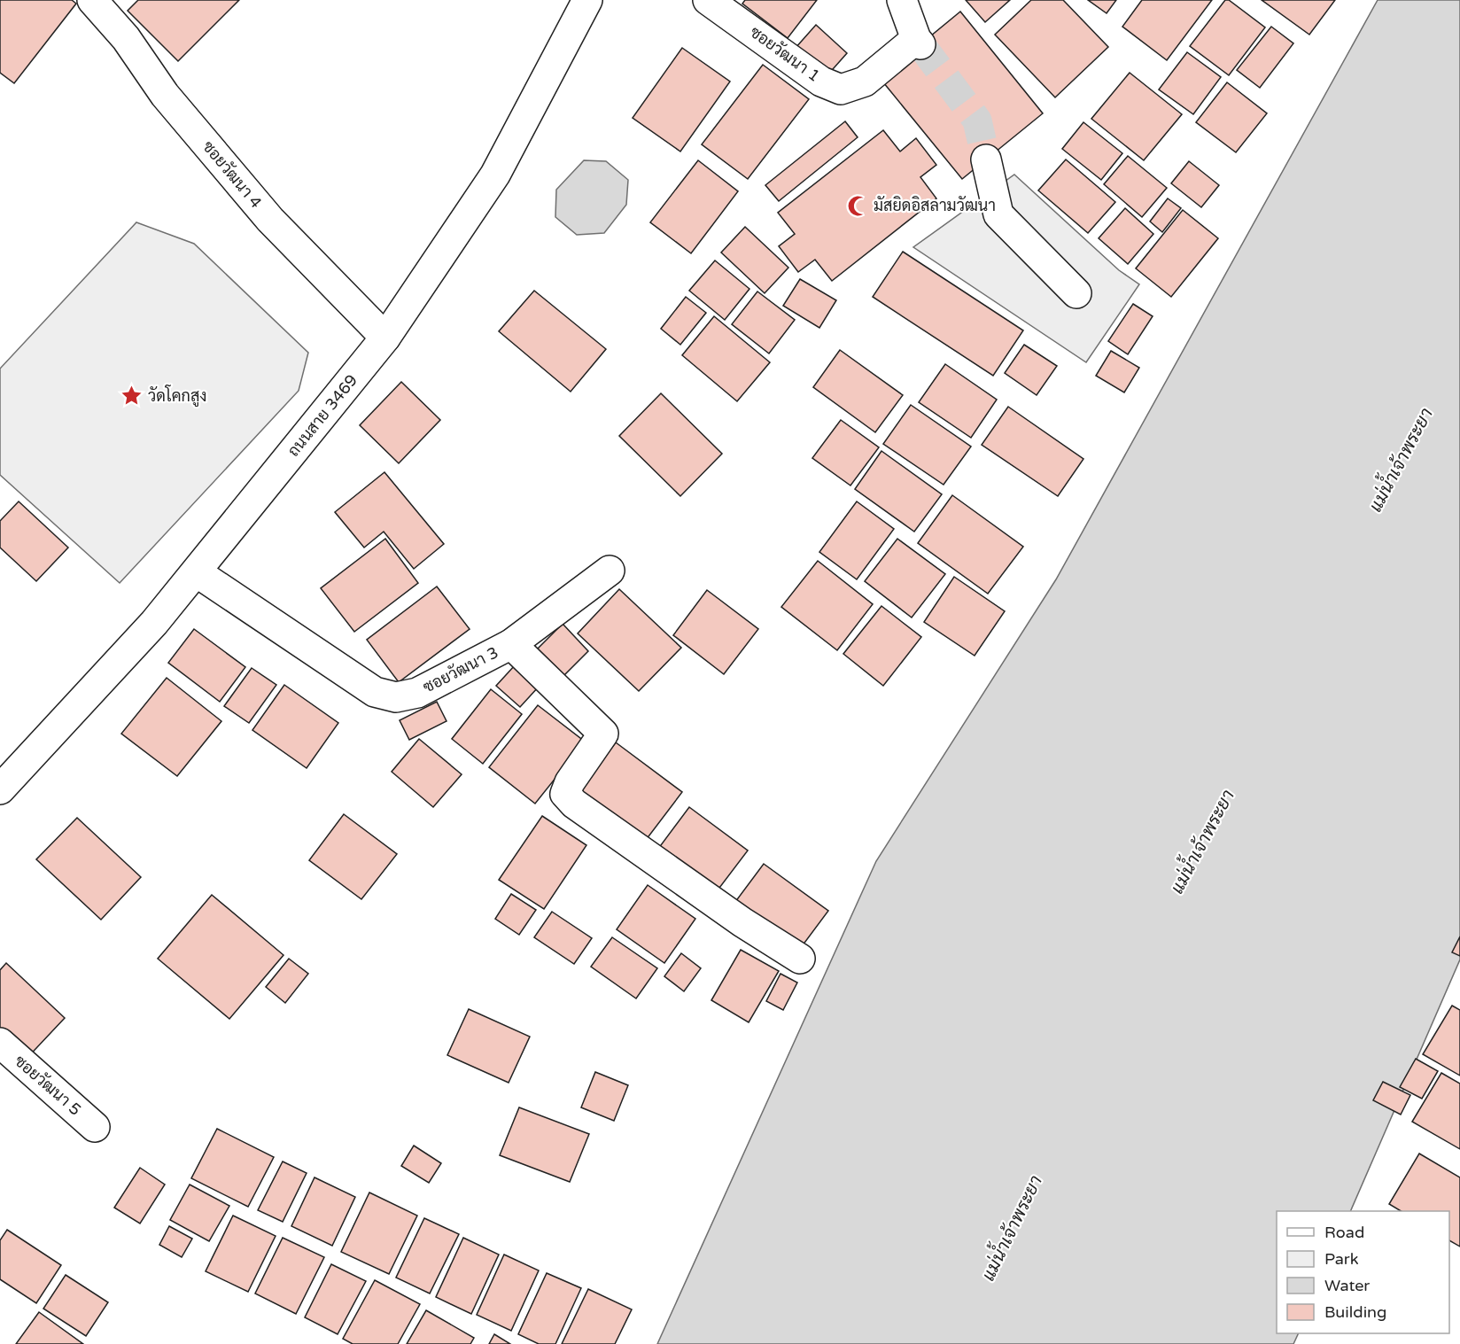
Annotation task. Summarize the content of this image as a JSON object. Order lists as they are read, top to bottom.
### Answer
{
  "streets": {
    "street": [
      "ซอยวัฒนา 1",
      "ซอยวัฒนา 4",
      "ถนนสาย 3469",
      "ซอยวัฒนา 3",
      "ซอยวัฒนา 5"
    ]
  },
  "crossings": [
    ["ซอยวัฒนา 4", "ถนนสาย 3469"],
    ["ถนนสาย 3469", "ซอยวัฒนา 3"]
  ],
  "water": ["แม่น้ำเจ้าพระยา"],
  "places": {
    "mosque": ["มัสยิดอิสลามวัฒนา"],
    "place": ["วัดโคกสูง"]
  },
  "legend": [
    "Road",
    "Park",
    "Water",
    "Building"
  ]
}
